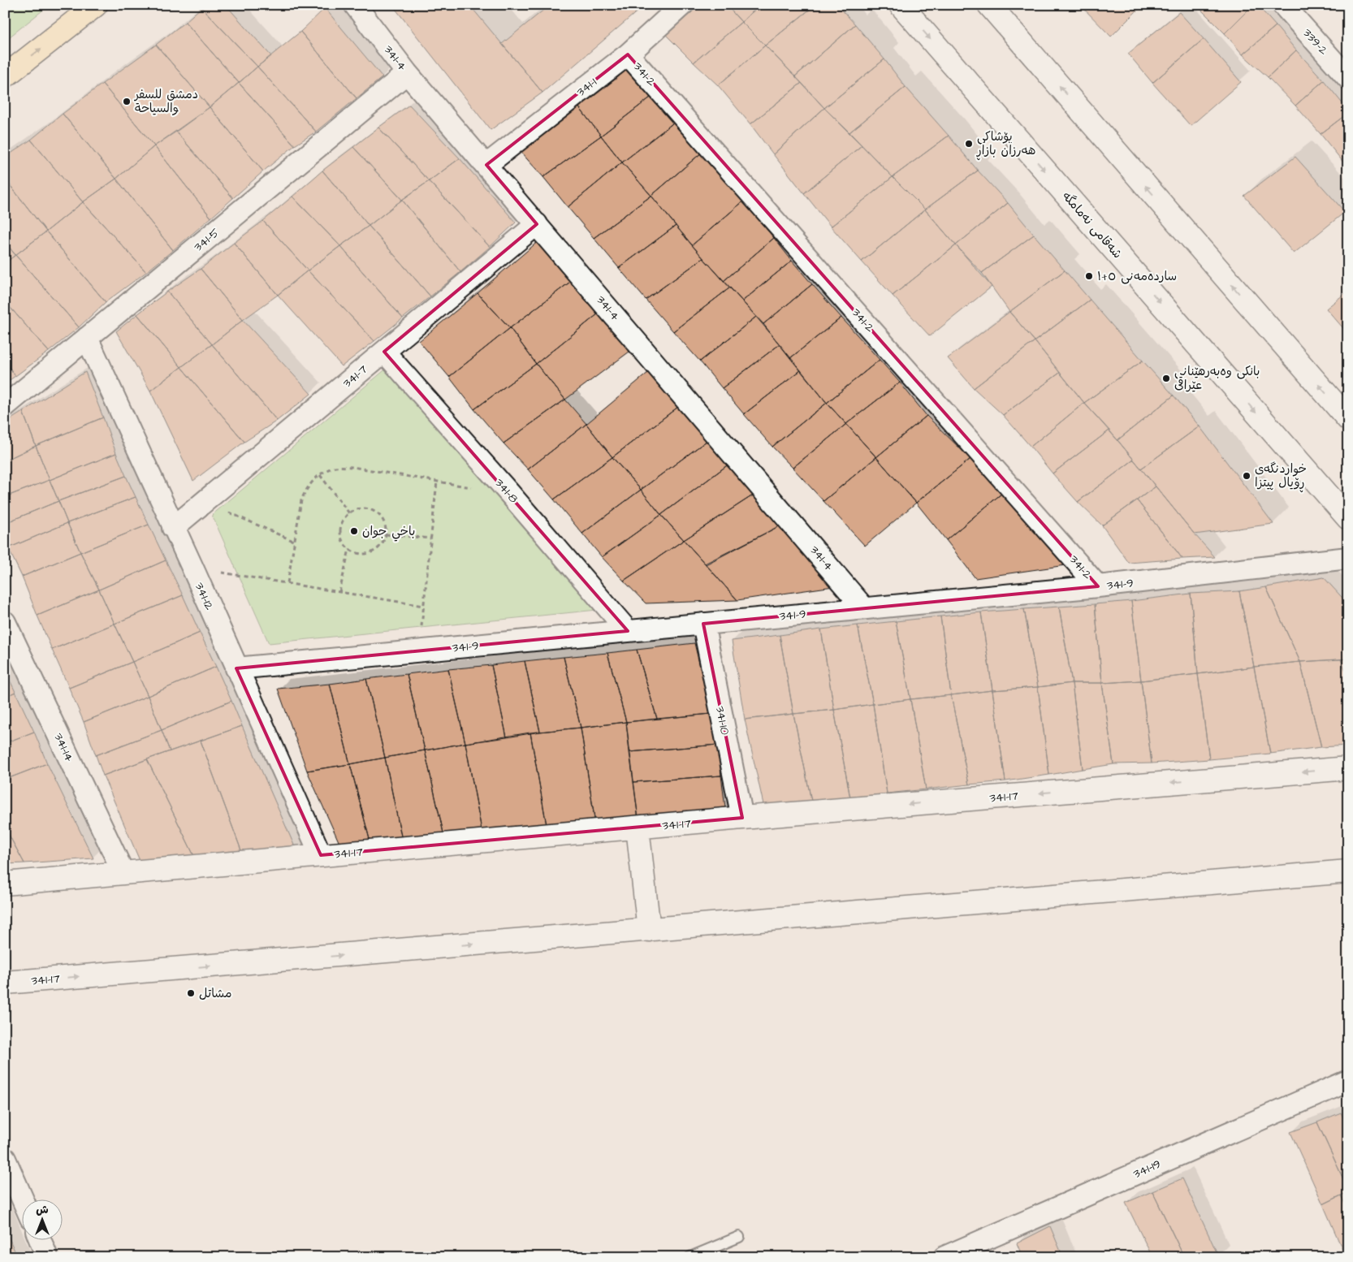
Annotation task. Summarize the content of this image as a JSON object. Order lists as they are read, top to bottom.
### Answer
{
  "streets": {
    "street": [
      "339-2",
      "341-4",
      "341-2",
      "341-1",
      "شەقامی نەمامگە",
      "341-5",
      "341-7",
      "341-8",
      "341-9",
      "341-12",
      "341-10",
      "341-14",
      "341-17",
      "341-19"
    ]
  },
  "crossings": [
    ["341-4", "341-1"],
    ["341-4", "341-5"],
    ["341-4", "341-7"],
    ["341-4", "341-9"],
    ["341-2", "341-1"],
    ["341-2", "341-9"],
    ["341-5", "341-12"],
    ["341-7", "341-8"],
    ["341-7", "341-12"],
    ["341-8", "341-9"],
    ["341-9", "341-12"],
    ["341-9", "341-10"],
    ["341-12", "341-17"],
    ["341-10", "341-17"],
    ["341-14", "341-17"]
  ],
  "places": [
    "دمشق للسفر والسياحة",
    "پۆشاکی هەرزان بازاڕ",
    "ساردەمەنی ٥+١",
    "بانکی وەبەرهێنانی عێراقی",
    "خواردنگەی ڕۆیال پیتزا",
    "باخي جوان",
    "مشاتل"
  ],
  "north": "top"
}
